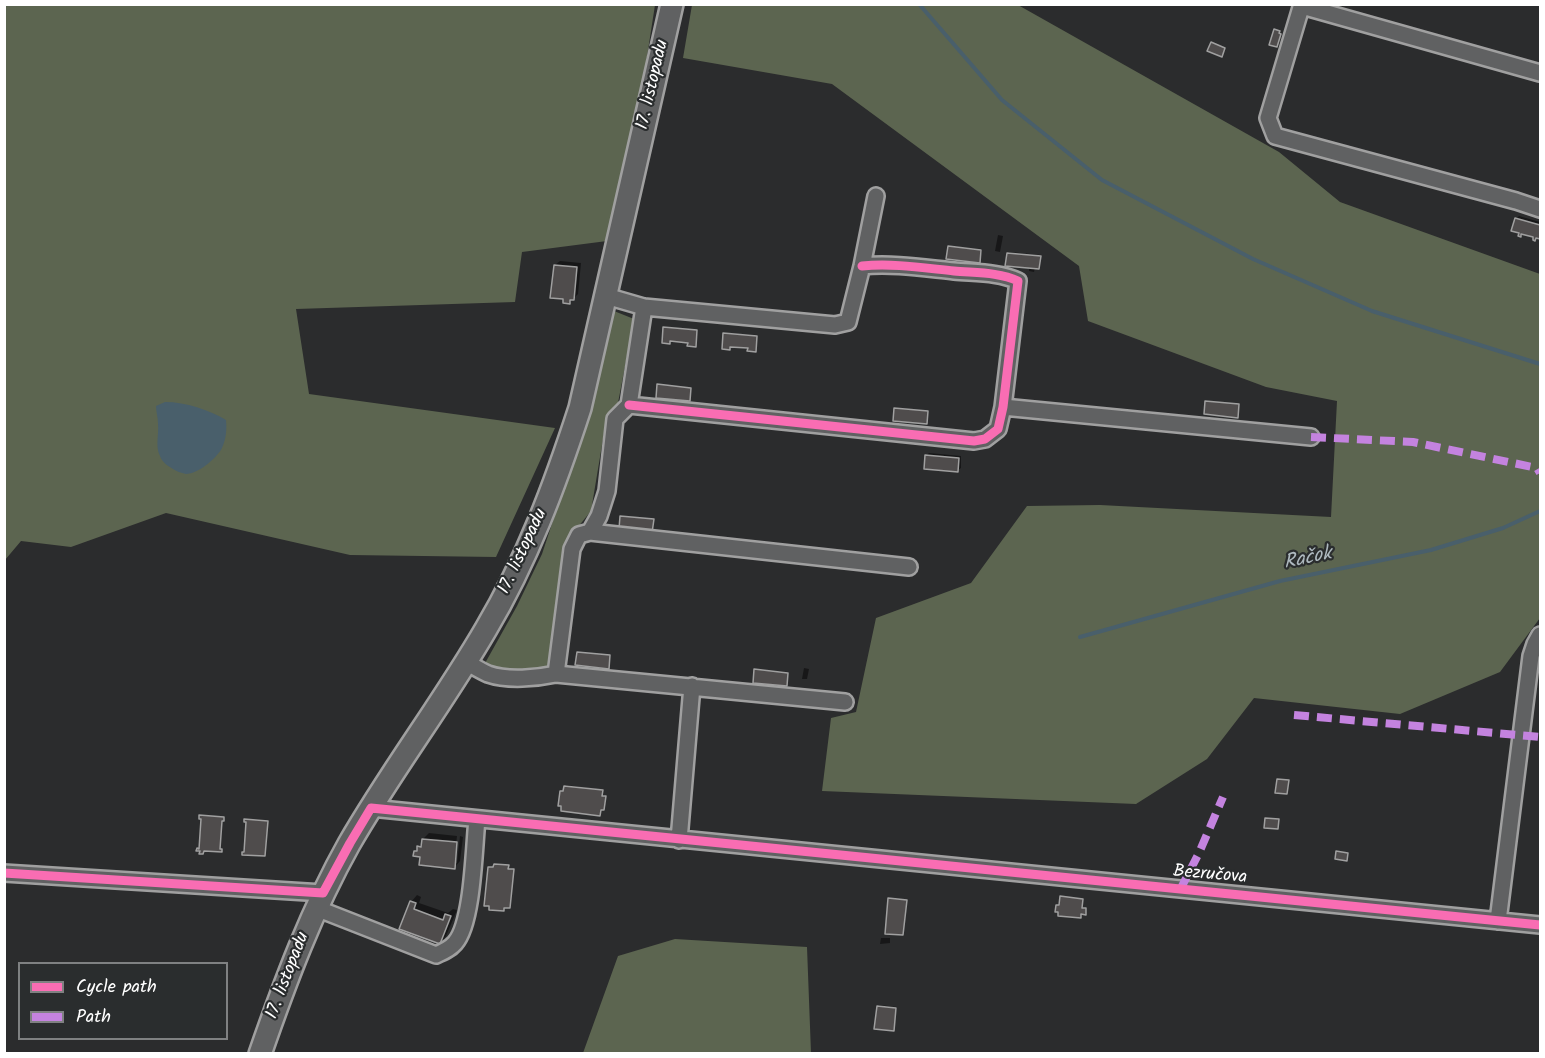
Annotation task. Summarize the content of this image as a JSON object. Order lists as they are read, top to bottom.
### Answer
{
  "streets": {
    "main road": ["17. listopadu"],
    "street": ["Bezručova"]
  },
  "crossings": [
    ["17. listopadu", "Bezručova"]
  ],
  "water": ["Račok"],
  "legend": ["Cycle path", "Path"]
}
